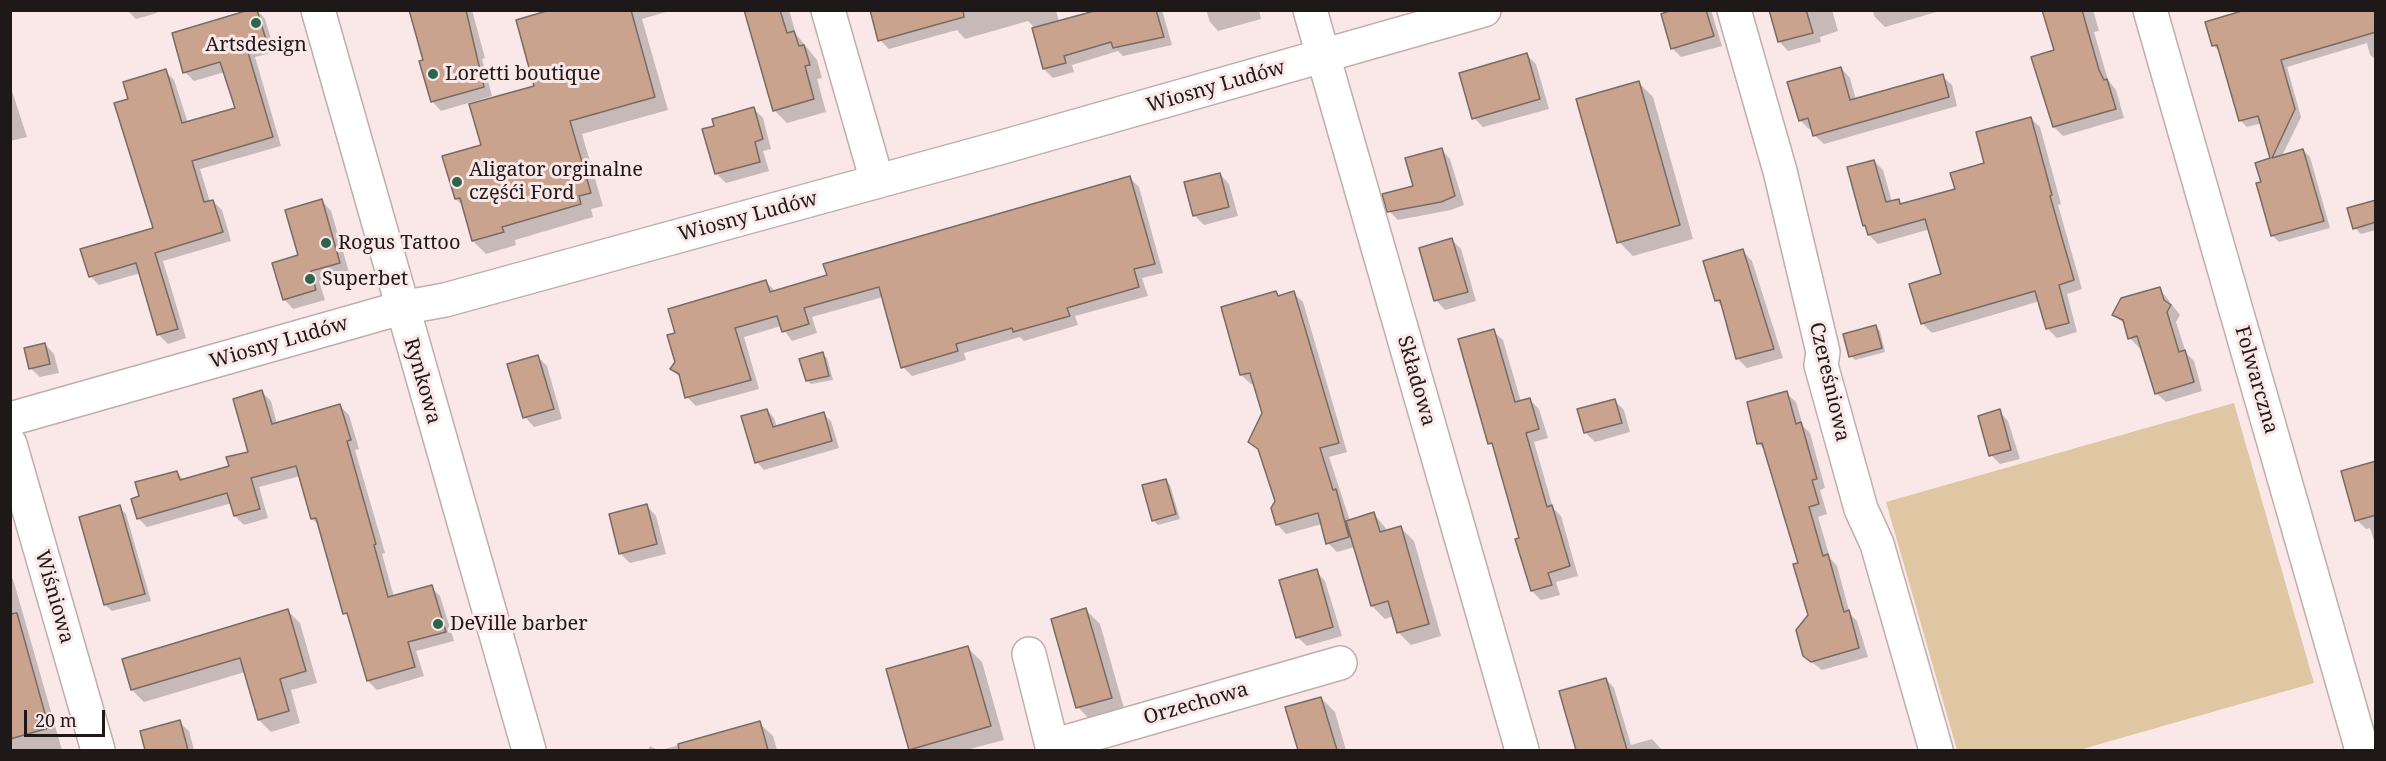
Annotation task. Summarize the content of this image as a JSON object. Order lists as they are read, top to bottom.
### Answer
{
  "streets": {
    "street": [
      "Wiosny Ludów",
      "Folwarczna",
      "Rynkowa",
      "Składowa",
      "Czereśniowa",
      "Wiśniowa",
      "Orzechowa"
    ]
  },
  "crossings": [
    ["Wiosny Ludów", "Rynkowa"],
    ["Wiosny Ludów", "Składowa"]
  ],
  "places": [
    "Artsdesign",
    "Loretti boutique",
    "Aligator orginalne częśći Ford",
    "Rogus Tattoo",
    "Superbet",
    "DeVille barber"
  ],
  "scale_bar": "20 m"
}
